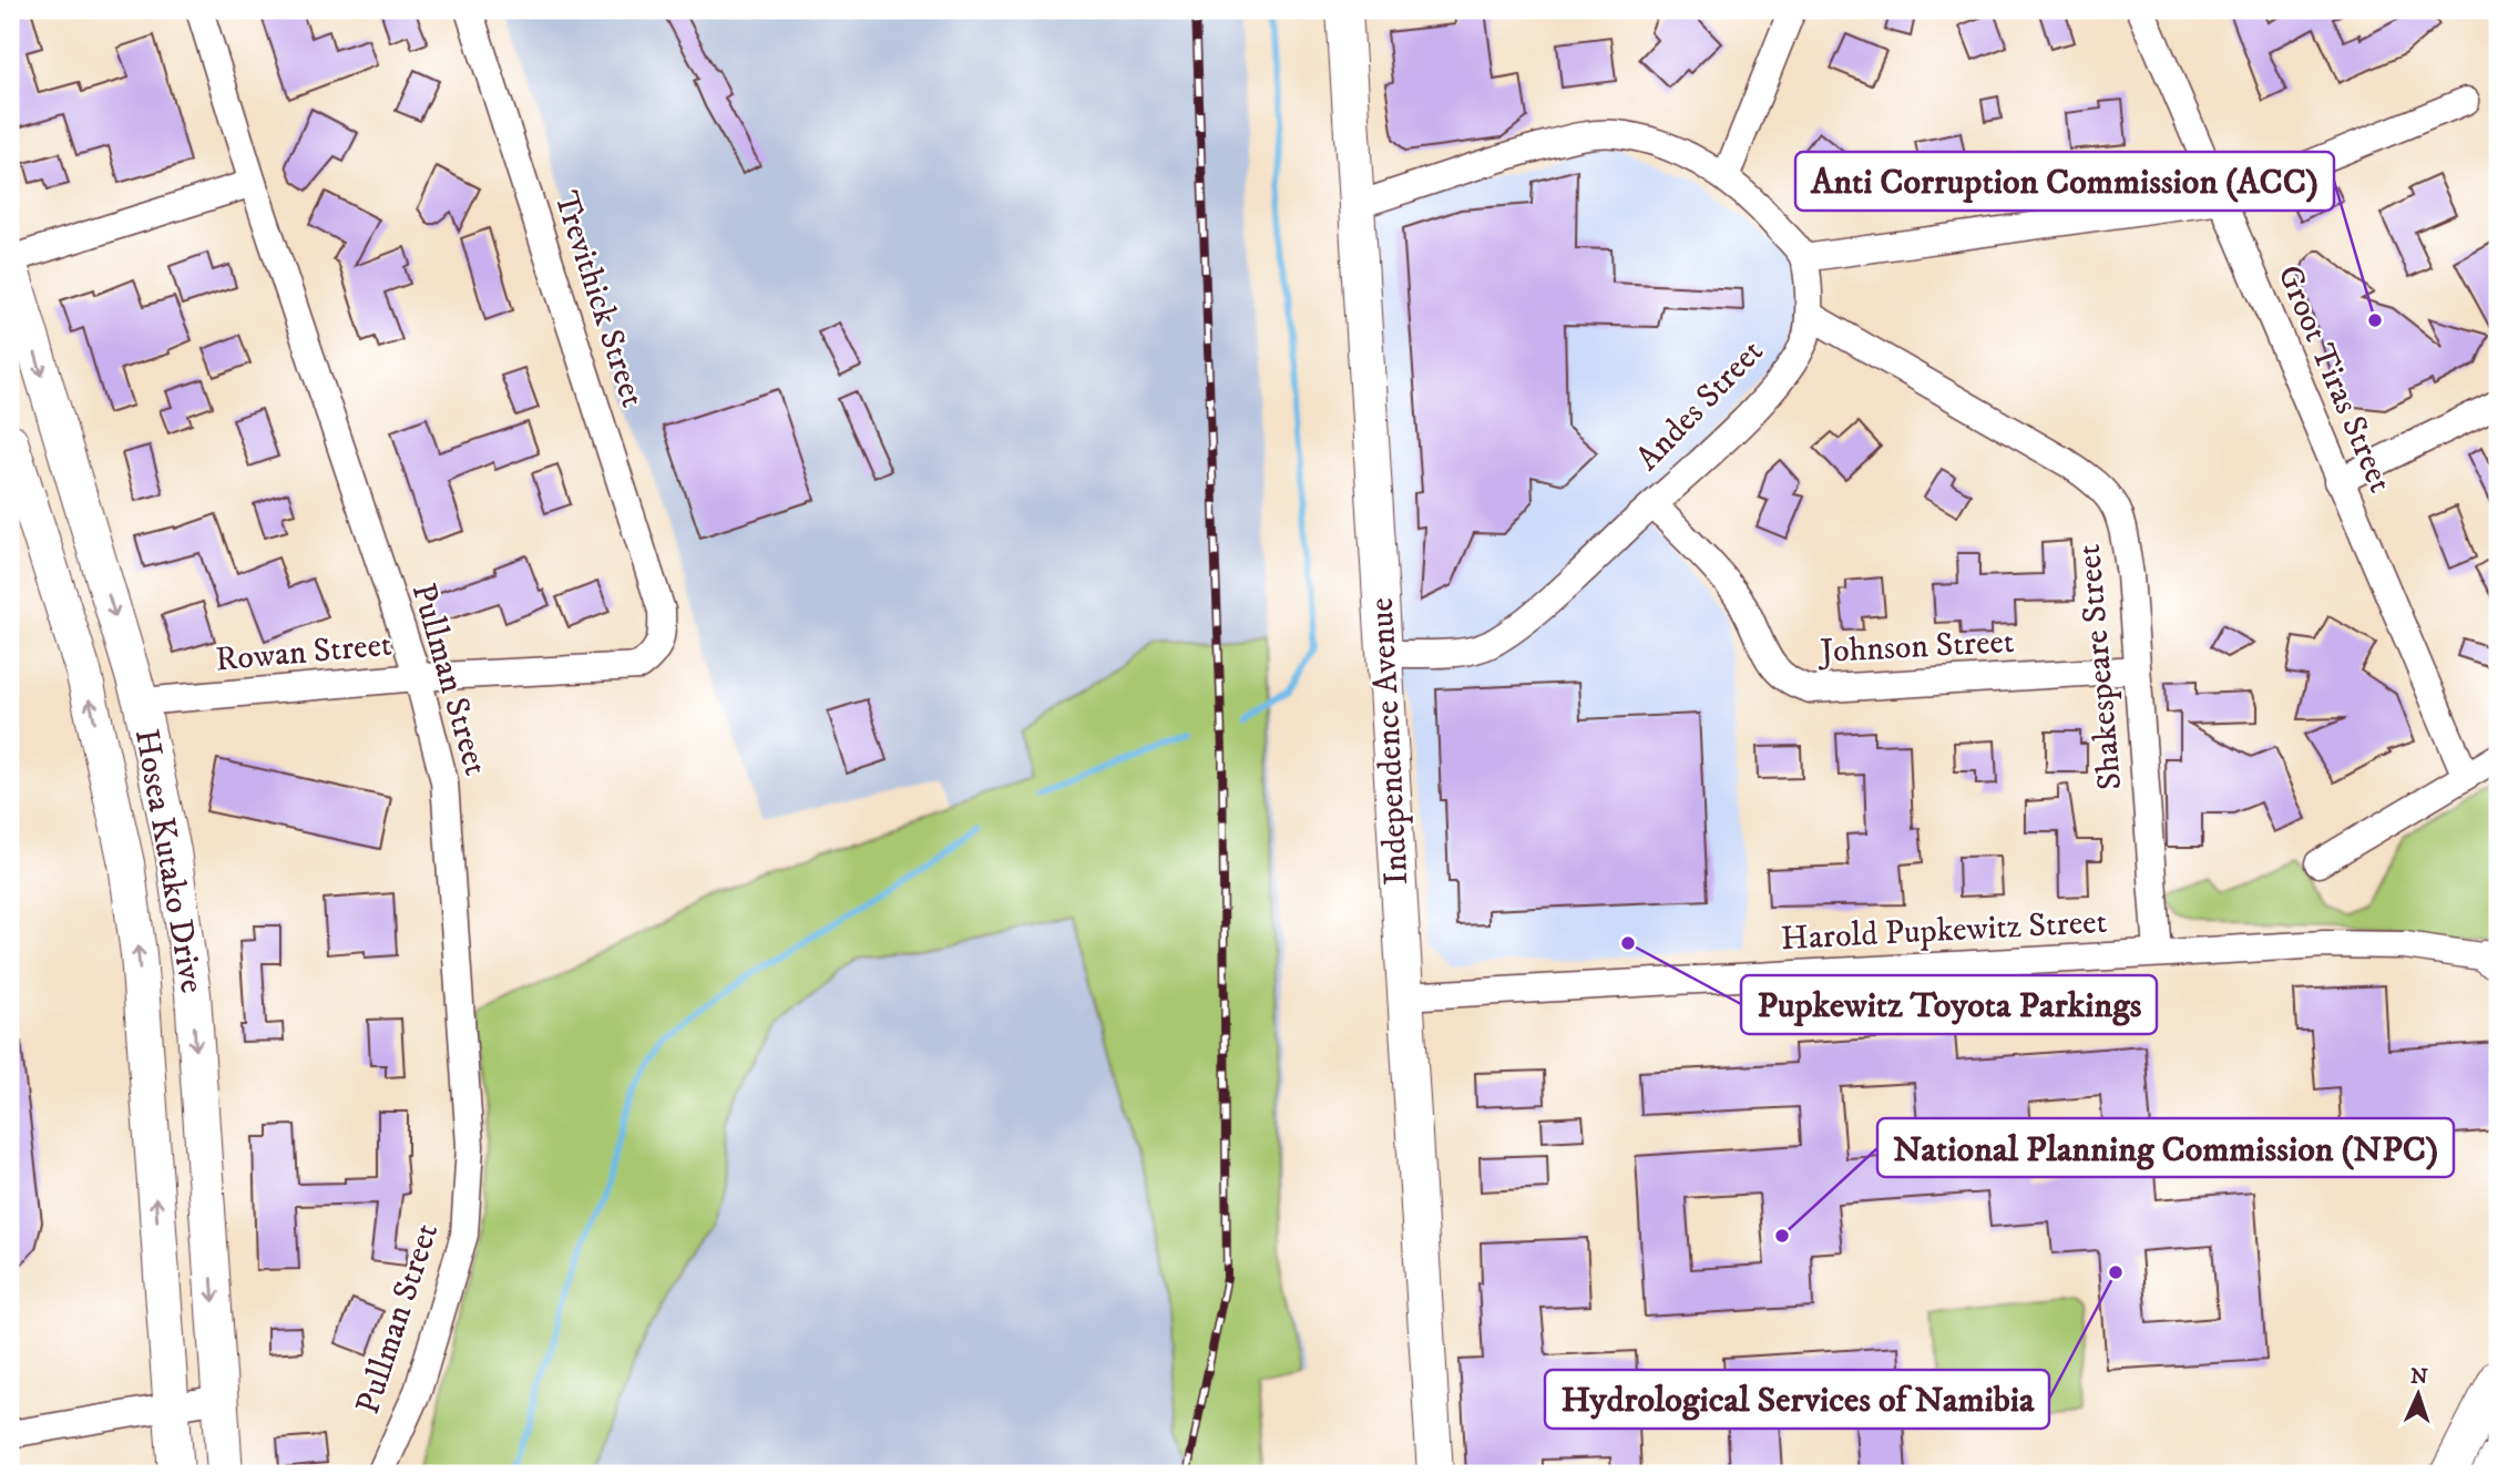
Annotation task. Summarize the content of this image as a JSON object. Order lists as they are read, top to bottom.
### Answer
{
  "streets": {
    "main road": ["Independence Avenue", "Hosea Kutako Drive"],
    "street": [
      "Trevithick Street",
      "Groot Tiras Street",
      "Andes Street",
      "Johnson Street",
      "Rowan Street",
      "Shakespeare Street",
      "Pullman Street",
      "Harold Pupkewitz Street"
    ]
  },
  "crossings": [
    ["Trevithick Street", "Rowan Street"],
    ["Andes Street", "Johnson Street"],
    ["Andes Street", "Shakespeare Street"],
    ["Andes Street", "Independence Avenue"],
    ["Johnson Street", "Shakespeare Street"],
    ["Rowan Street", "Pullman Street"],
    ["Rowan Street", "Hosea Kutako Drive"],
    ["Shakespeare Street", "Harold Pupkewitz Street"],
    ["Independence Avenue", "Harold Pupkewitz Street"]
  ],
  "places": [
    "Anti Corruption Commission (ACC)",
    "Pupkewitz Toyota Parkings",
    "National Planning Commission (NPC)",
    "Hydrological Services of Namibia"
  ],
  "north": "top"
}
